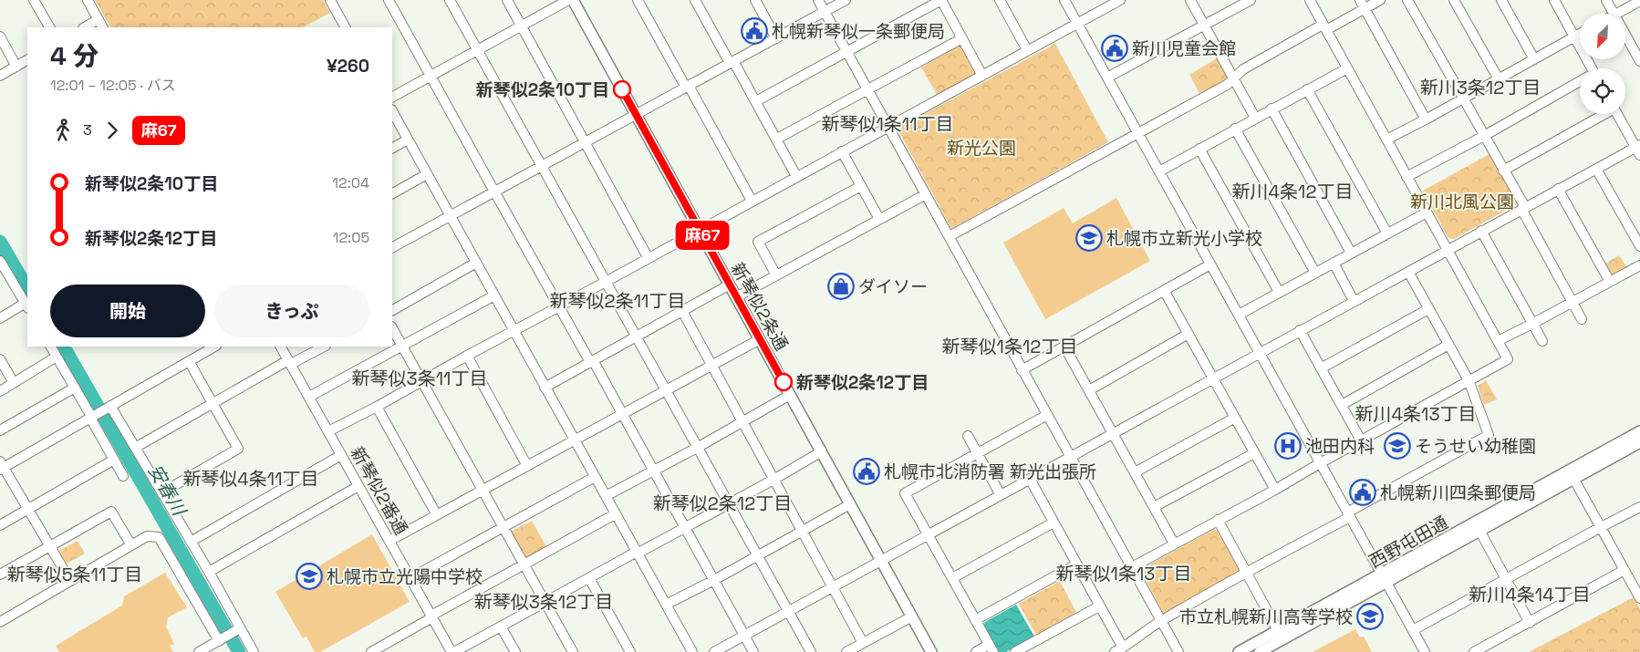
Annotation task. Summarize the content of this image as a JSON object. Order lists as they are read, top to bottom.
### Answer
{
  "streets": {
    "street": ["新琴似2条通", "新琴似2番通", "西野屯田通"]
  },
  "districts": [
    "新川3条12丁目",
    "新琴似1条11丁目",
    "新川4条12丁目",
    "新琴似2条11丁目",
    "新琴似1条12丁目",
    "新琴似3条11丁目",
    "新川4条13丁目",
    "新琴似4条11丁目",
    "新琴似2条12丁目",
    "新琴似1条13丁目",
    "新琴似5条11丁目",
    "新川4条14丁目",
    "新琴似3条12丁目"
  ],
  "water": ["安春川"],
  "parks": ["新光公園", "新川北風公園"],
  "places": {
    "public building": [
      "札幌新琴似一条郵便局",
      "新川児童会館",
      "札幌市北消防署 新光出張所",
      "札幌新川四条郵便局"
    ],
    "other": ["新琴似2条10丁目", "新琴似2条12丁目"],
    "school or university": [
      "札幌市立新光小学校",
      "そうせい幼稚園",
      "札幌市立光陽中学校",
      "市立札幌新川高等学校"
    ],
    "shop": ["ダイソー"],
    "hospital": ["池田内科"]
  },
  "lines": ["bus line 麻67"],
  "north": "bottom left",
  "page": {
    "on_map": "麻67",
    "heading": ["4 分", "12:01 – 12:05 · バス", "¥260"],
    "legs": ["3", "麻67"],
    "list": [
      {
        "name": "新琴似2条10丁目",
        "value": "12:04"
      },
      {
        "name": "新琴似2条12丁目",
        "value": "12:05"
      }
    ],
    "buttons": ["開始", "きっぷ"]
  }
}
